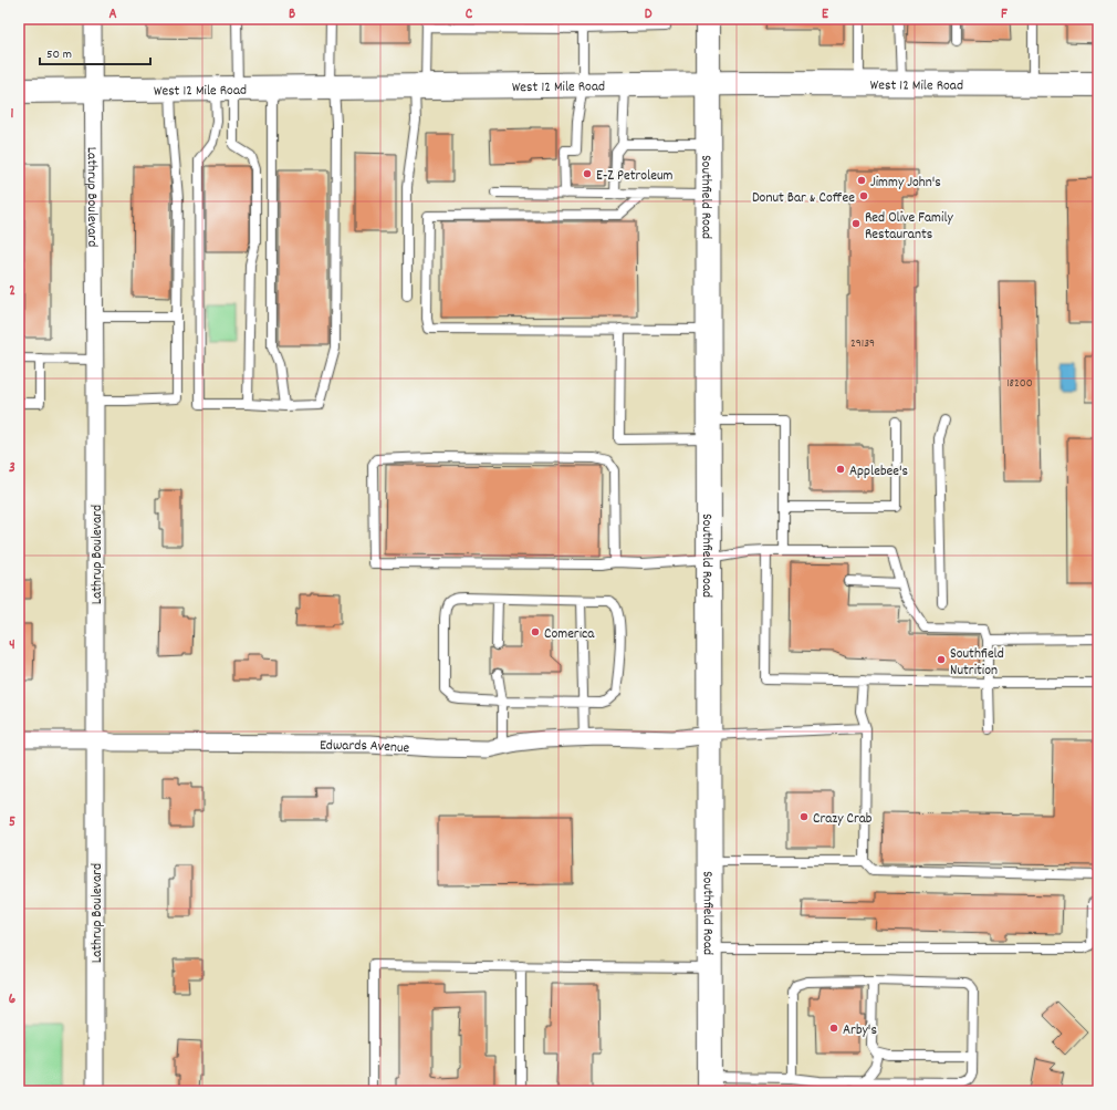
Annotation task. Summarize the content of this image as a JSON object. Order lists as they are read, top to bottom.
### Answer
{
  "streets": {
    "main road": ["West 12 Mile Road", "Southfield Road"],
    "street": ["Lathrup Boulevard", "Edwards Avenue"]
  },
  "crossings": [
    ["West 12 Mile Road", "Lathrup Boulevard"],
    ["West 12 Mile Road", "Southfield Road"],
    ["Lathrup Boulevard", "Edwards Avenue"],
    ["Southfield Road", "Edwards Avenue"]
  ],
  "places": [
    "E-Z Petroleum",
    "Jimmy John's",
    "Donut Bar & Coffee",
    "Red Olive Family Restaurants",
    "Applebee's",
    "Comerica",
    "Southfield Nutrition",
    "Crazy Crab",
    "Arby's"
  ],
  "house_numbers": ["29139", "18200"],
  "scale_bar": "50 m",
  "grid": {
    "columns": [
      "A",
      "B",
      "C",
      "D",
      "E",
      "F"
    ],
    "rows": [
      "1",
      "2",
      "3",
      "4",
      "5",
      "6"
    ]
  }
}
